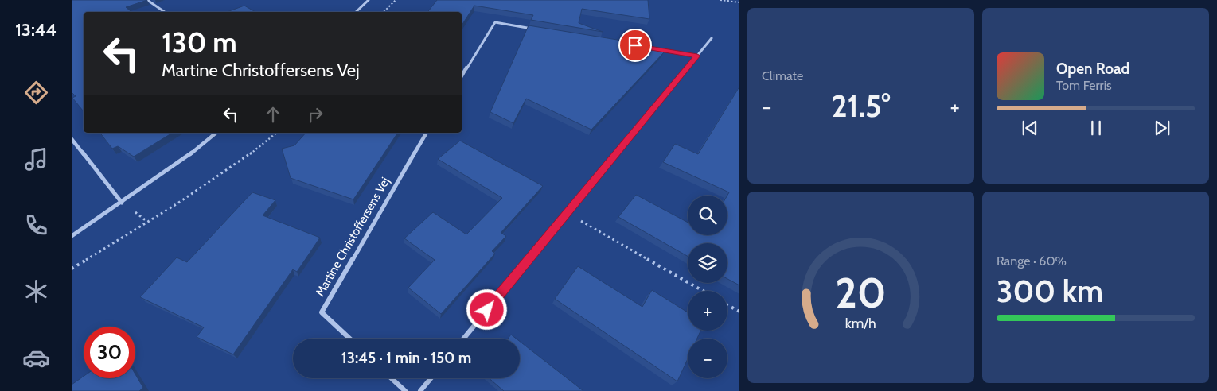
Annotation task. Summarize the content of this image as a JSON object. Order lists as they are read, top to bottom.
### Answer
{
  "streets": {
    "street": ["Martine Christoffersens Vej"]
  },
  "page": {
    "tabs": "13:44",
    "tile": [
      "Climate",
      ["Range · 60%", "300 km"]
    ],
    "turn": ["130 m", "Martine Christoffersens Vej"],
    "song": ["Open Road", "Tom Ferris"],
    "heat": ["−", "21.5°", "+"],
    "map_buttons": ["+", "−"],
    "limit": "30",
    "trip": "13:45 · 1 min · 150 m",
    "gauge": ["20", "km/h"]
  }
}
